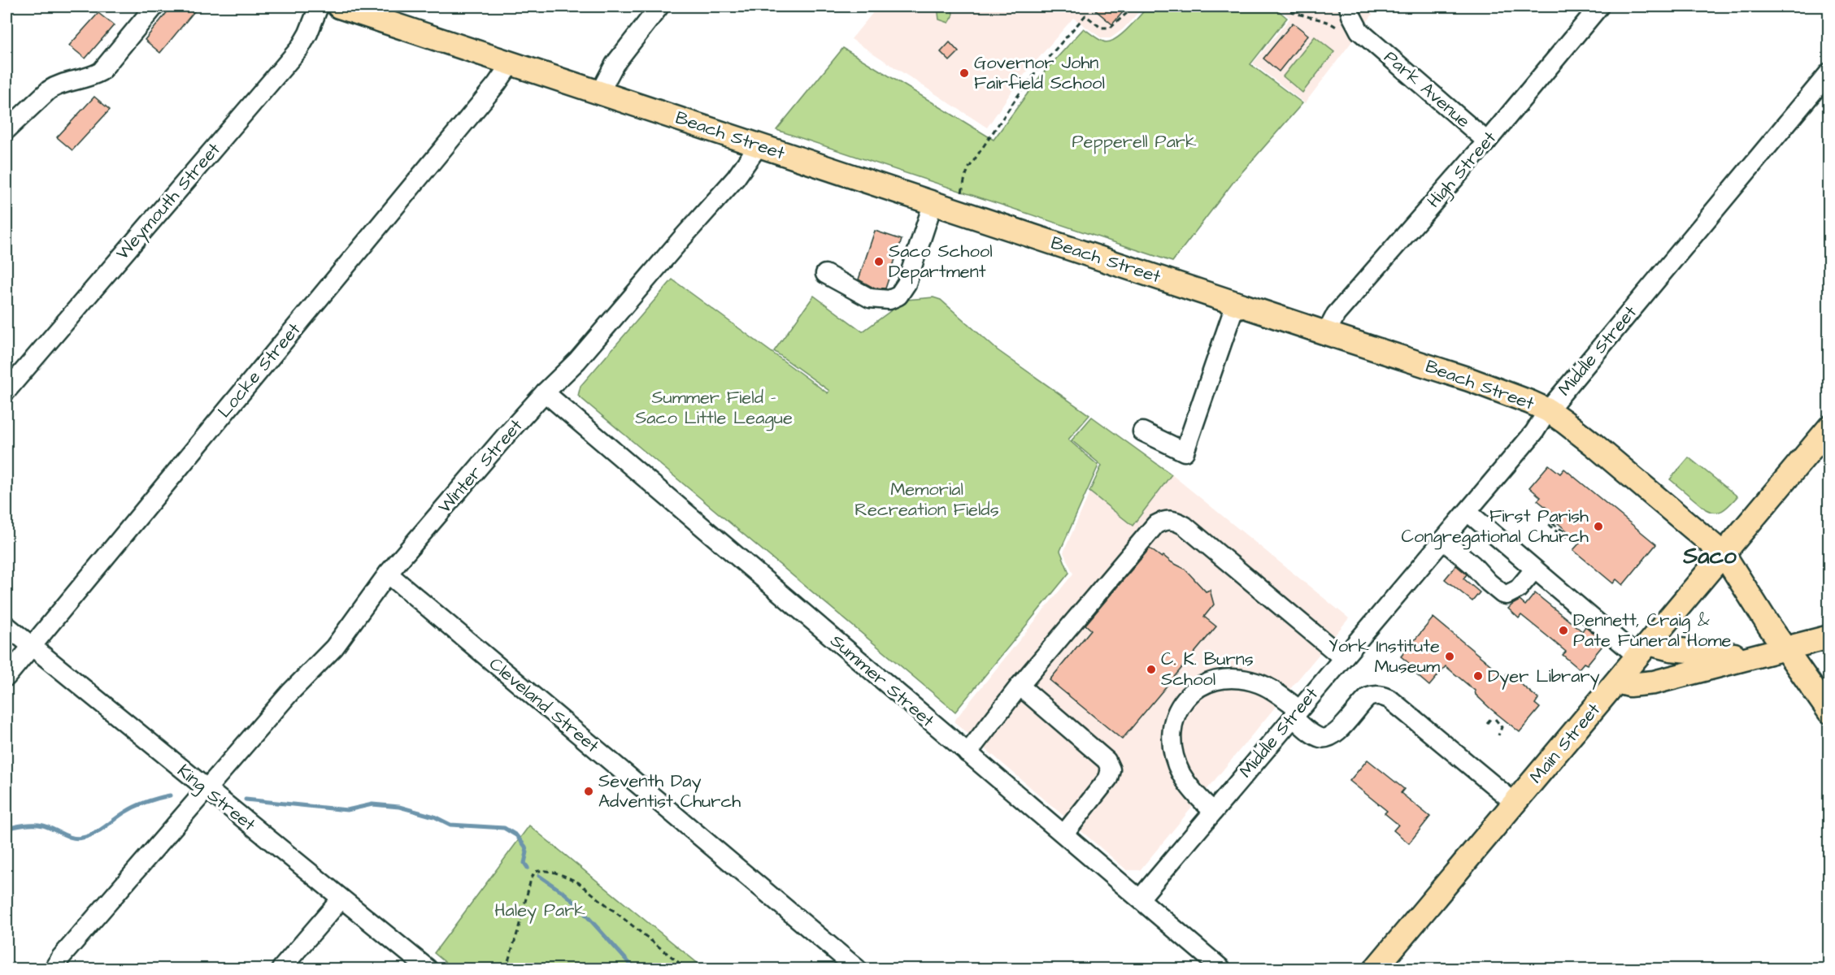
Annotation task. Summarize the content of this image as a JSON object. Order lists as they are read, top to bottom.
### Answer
{
  "streets": {
    "main road": ["Beach Street", "Main Street"],
    "street": [
      "Park Avenue",
      "High Street",
      "Weymouth Street",
      "Middle Street",
      "Locke Street",
      "Winter Street",
      "Summer Street",
      "Cleveland Street",
      "King Street"
    ]
  },
  "crossings": [
    ["Park Avenue", "High Street"],
    ["Beach Street", "High Street"],
    ["Beach Street", "Middle Street"],
    ["Beach Street", "Locke Street"],
    ["Beach Street", "Winter Street"],
    ["Beach Street", "Main Street"],
    ["Middle Street", "Summer Street"],
    ["Locke Street", "King Street"],
    ["Winter Street", "Summer Street"],
    ["Winter Street", "Cleveland Street"],
    ["Winter Street", "King Street"]
  ],
  "districts": ["Saco"],
  "parks": [
    "Pepperell Park",
    "Summer Field - Saco Little League",
    "Memorial Recreation Fields",
    "Haley Park"
  ],
  "places": [
    "Governor John Fairfield School",
    "Saco School Department",
    "First Parish Congregational Church",
    "Dennett, Craig & Pate Funeral Home",
    "York Institute Museum",
    "C. K. Burns School",
    "Dyer Library",
    "Seventh Day Adventist Church"
  ]
}
